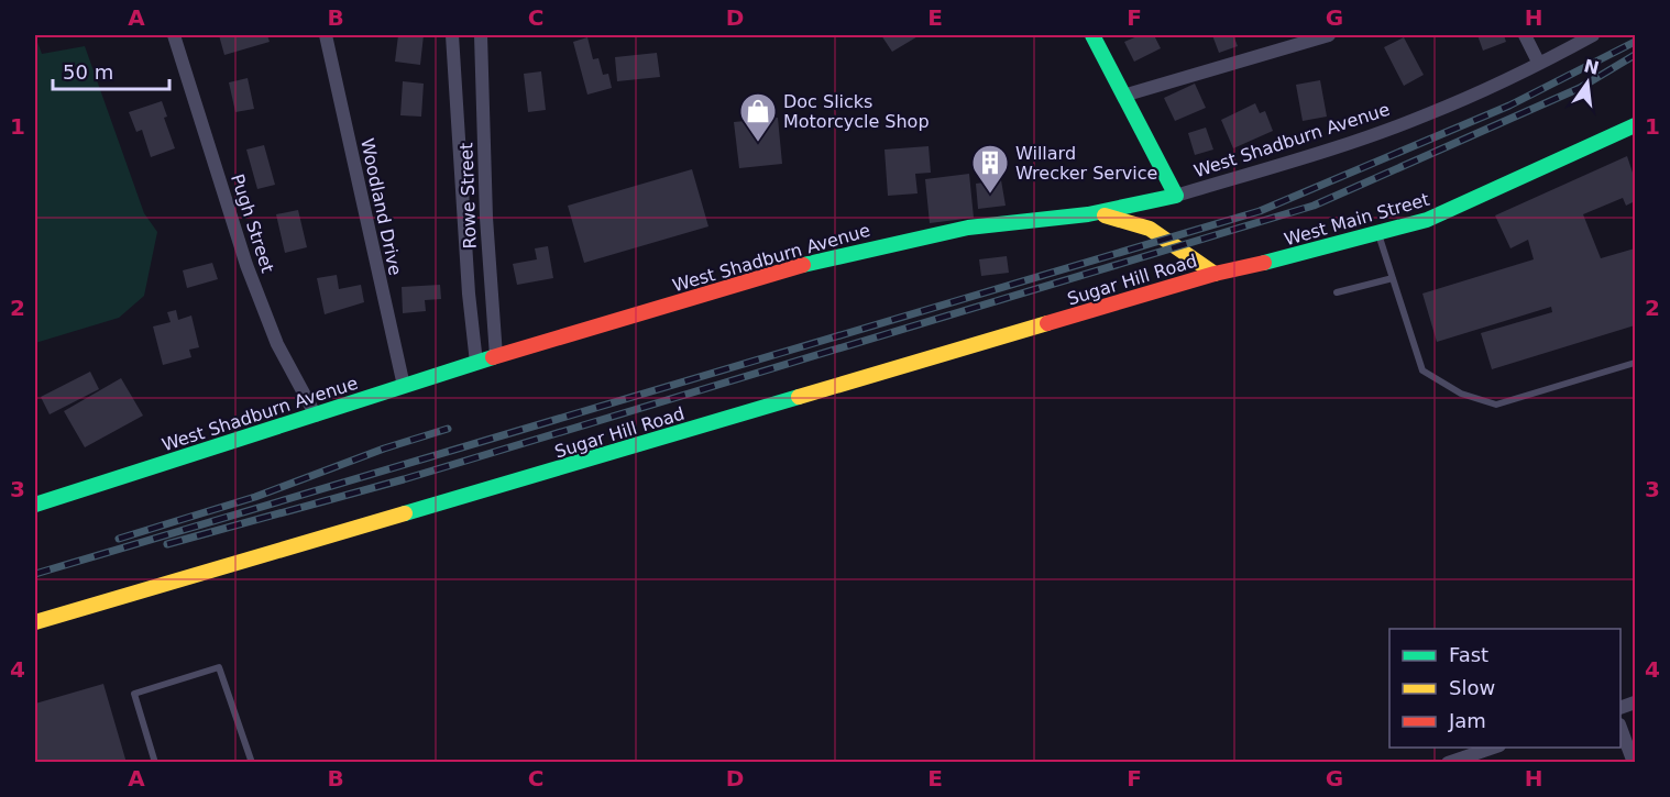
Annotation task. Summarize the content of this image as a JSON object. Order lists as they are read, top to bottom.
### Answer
{
  "streets": {
    "street": [
      "West Shadburn Avenue",
      "Rowe Street",
      "Woodland Drive",
      "West Main Street",
      "Pugh Street",
      "Sugar Hill Road"
    ]
  },
  "crossings": [
    ["West Shadburn Avenue", "Rowe Street"],
    ["West Shadburn Avenue", "Woodland Drive"],
    ["West Shadburn Avenue", "Pugh Street"],
    ["West Main Street", "Sugar Hill Road"]
  ],
  "places": {
    "shop": ["Doc Slicks Motorcycle Shop"],
    "building": ["Willard Wrecker Service"]
  },
  "legend": ["Fast", "Slow", "Jam"],
  "scale_bar": "50 m",
  "north": "top",
  "grid": {
    "columns": [
      "A",
      "B",
      "C",
      "D",
      "E",
      "F",
      "G",
      "H"
    ],
    "rows": [
      "1",
      "2",
      "3",
      "4"
    ]
  }
}
